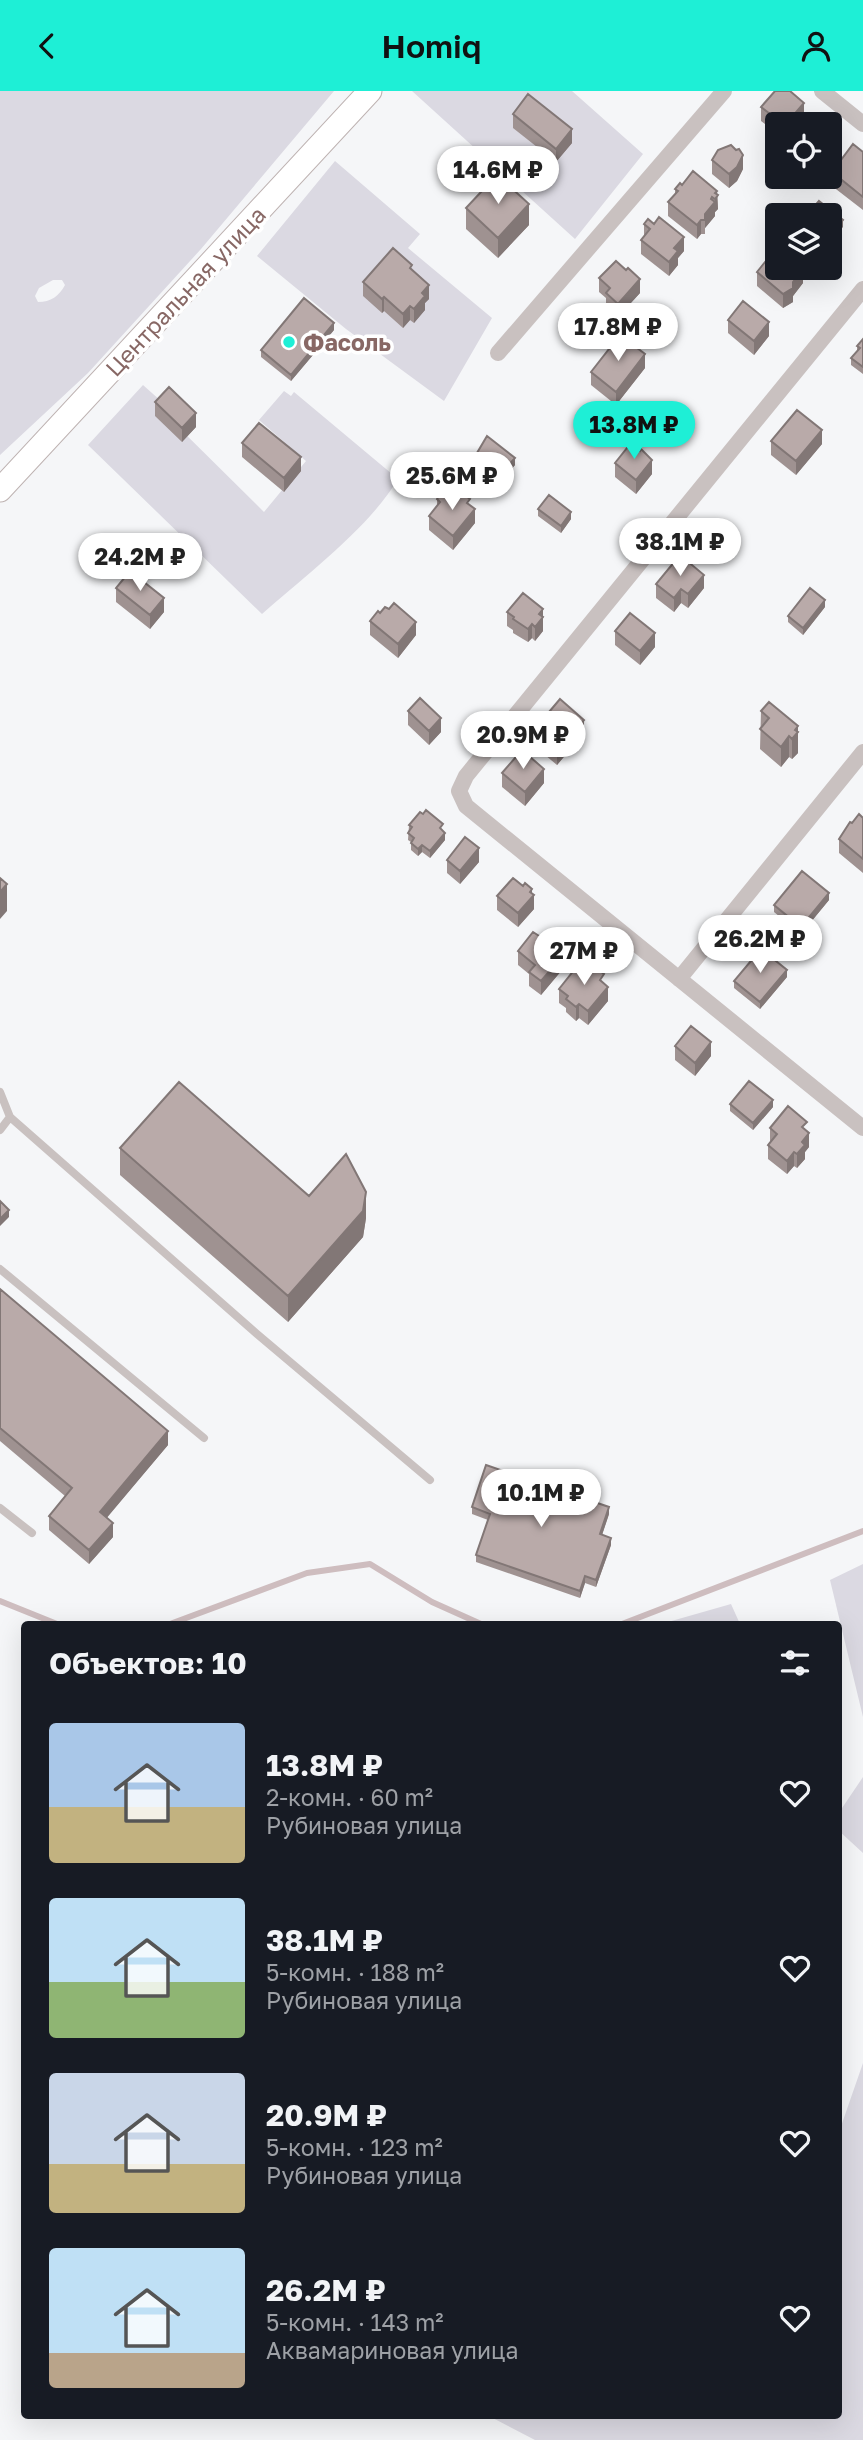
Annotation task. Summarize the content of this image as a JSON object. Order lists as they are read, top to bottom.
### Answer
{
  "streets": {
    "main road": ["Центральная улица"]
  },
  "places": ["Фасоль"],
  "page": {
    "header": "Homiq",
    "price": [
      "14.6M ₽",
      "17.8M ₽",
      "13.8M ₽",
      "25.6M ₽",
      "38.1M ₽",
      "24.2M ₽",
      "20.9M ₽",
      "26.2M ₽",
      "27M ₽",
      "10.1M ₽"
    ],
    "heading": "Объектов: 10",
    "list": [
      {
        "name": "13.8M ₽",
        "note": "2-комн. · 60 m² · Рубиновая улица"
      },
      {
        "name": "38.1M ₽",
        "note": "5-комн. · 188 m² · Рубиновая улица"
      },
      {
        "name": "20.9M ₽",
        "note": "5-комн. · 123 m² · Рубиновая улица"
      },
      {
        "name": "26.2M ₽",
        "note": "5-комн. · 143 m² · Аквамариновая улица"
      }
    ]
  }
}
